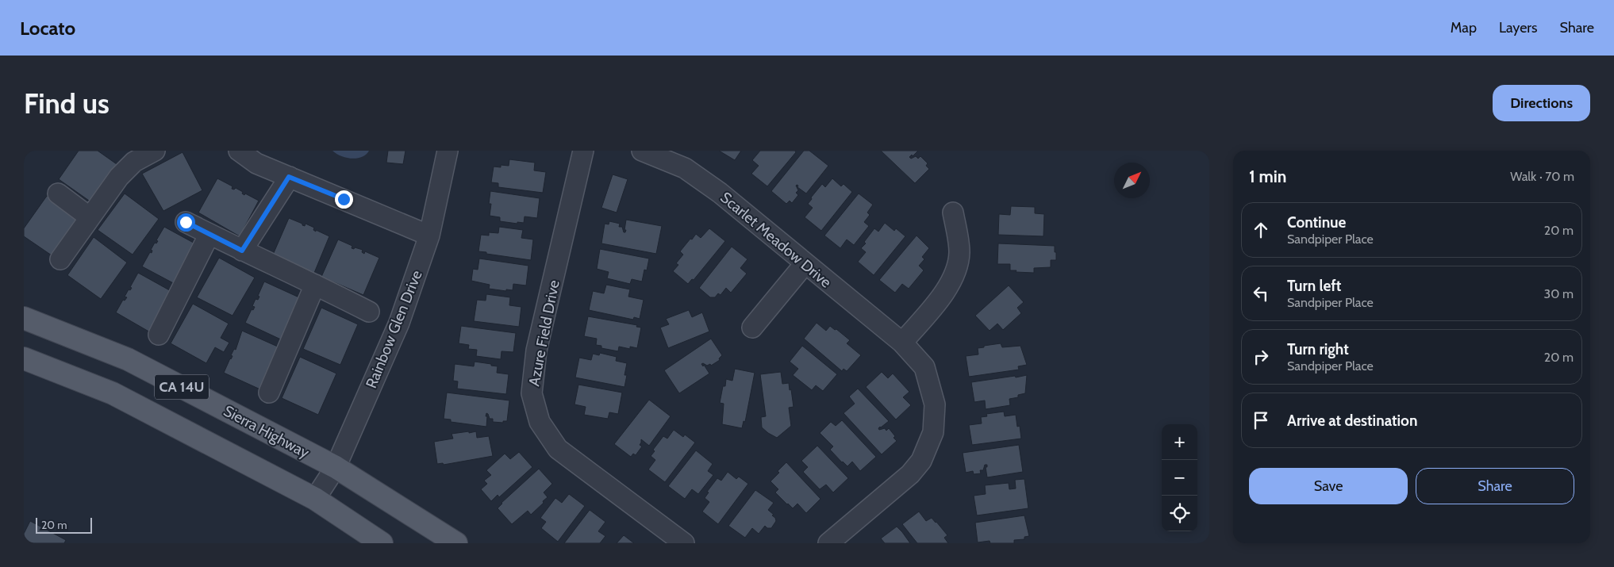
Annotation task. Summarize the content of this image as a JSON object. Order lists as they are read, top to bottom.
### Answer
{
  "streets": {
    "main road": ["CA 14U", "Sierra Highway"],
    "street": ["Scarlet Meadow Drive", "Rainbow Glen Drive", "Azure Field Drive"]
  },
  "crossings": [
    ["Rainbow Glen Drive", "CA 14U"],
    ["Rainbow Glen Drive", "Sierra Highway"]
  ],
  "scale_bar": "20 m",
  "north": "top right",
  "page": {
    "header": "Locato",
    "nav": ["Map", "Layers", "Share"],
    "buttons": [
      "Directions",
      ["Save", "Share"]
    ],
    "title": "Find us",
    "heading": ["1 min", "Walk · 70 m"],
    "list": [
      ["Continue", "Sandpiper Place", "20 m"],
      ["Turn left", "Sandpiper Place", "30 m"],
      ["Turn right", "Sandpiper Place", "20 m"],
      "Arrive at destination"
    ],
    "map_buttons": ["+", "−"],
    "scale": "20 m"
  }
}
